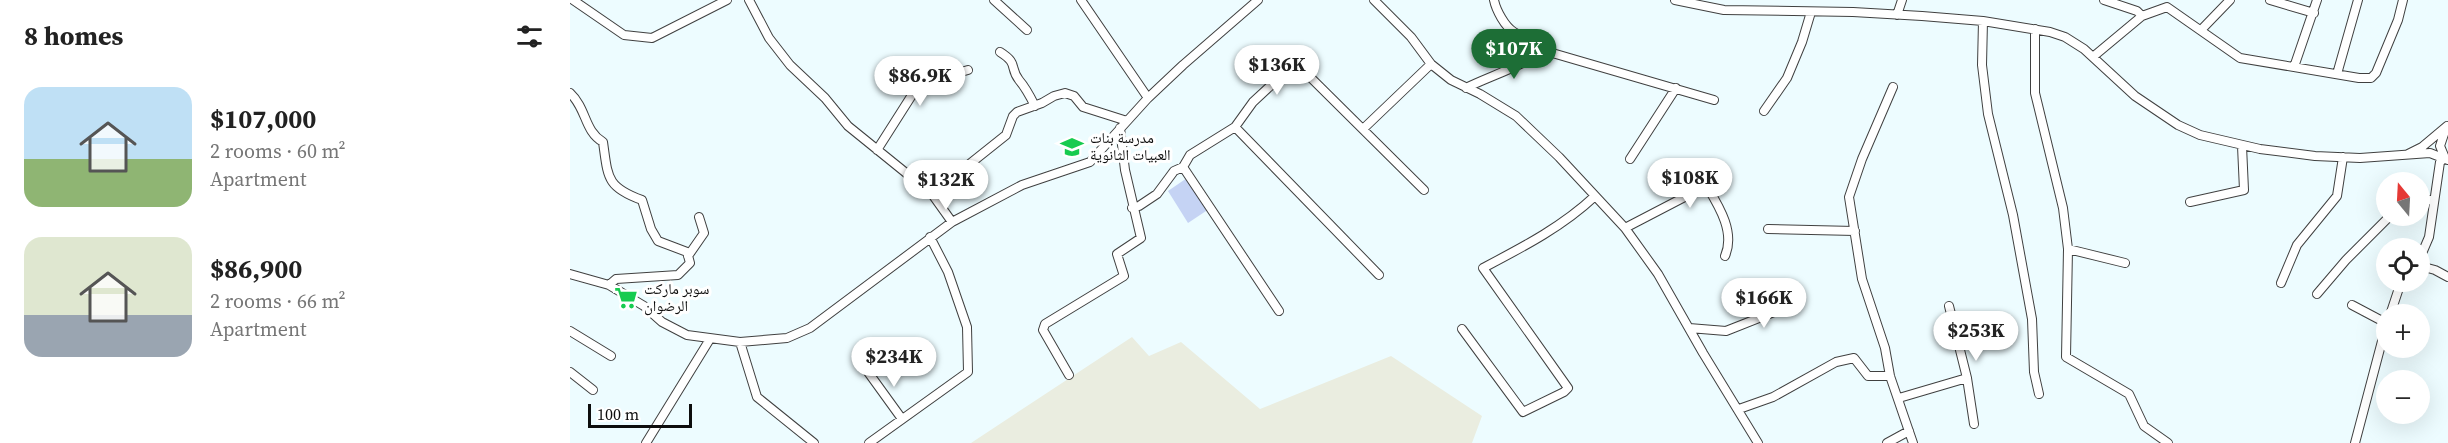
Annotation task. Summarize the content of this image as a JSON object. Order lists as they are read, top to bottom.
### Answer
{
  "places": {
    "school or university": ["مدرسة بنات العبيات الثانوية"],
    "supermarket": ["سوبر ماركت الرضوان"]
  },
  "scale_bar": "100 m",
  "north": "top",
  "page": {
    "heading": "8 homes",
    "price": [
      "$107K",
      "$136K",
      "$86.9K",
      "$108K",
      "$132K",
      "$166K",
      "$253K",
      "$234K"
    ],
    "list": [
      {
        "name": "$107,000",
        "note": "2 rooms · 60 m² · Apartment"
      },
      {
        "name": "$86,900",
        "note": "2 rooms · 66 m² · Apartment"
      }
    ],
    "map_buttons": ["+", "−"],
    "scale": "100 m"
  }
}
